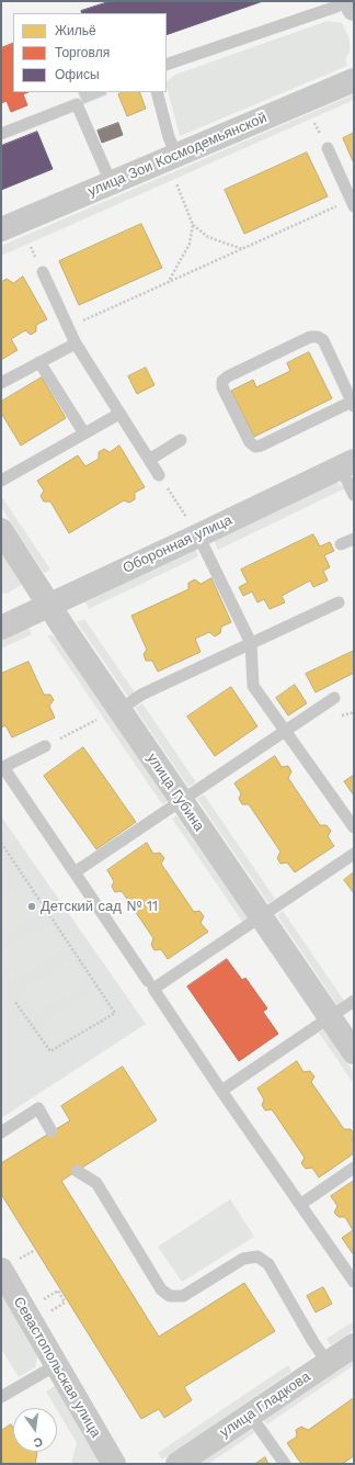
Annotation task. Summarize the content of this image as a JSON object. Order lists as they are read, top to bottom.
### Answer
{
  "streets": {
    "street": [
      "улица Зои Космодемьянской",
      "Оборонная улица",
      "улица Губина",
      "Севастопольская улица",
      "улица Гладкова"
    ]
  },
  "crossings": [
    ["Оборонная улица", "улица Губина"]
  ],
  "places": ["Детский сад № 11"],
  "legend": ["Жильё", "Торговля", "Офисы"],
  "north": "bottom"
}
